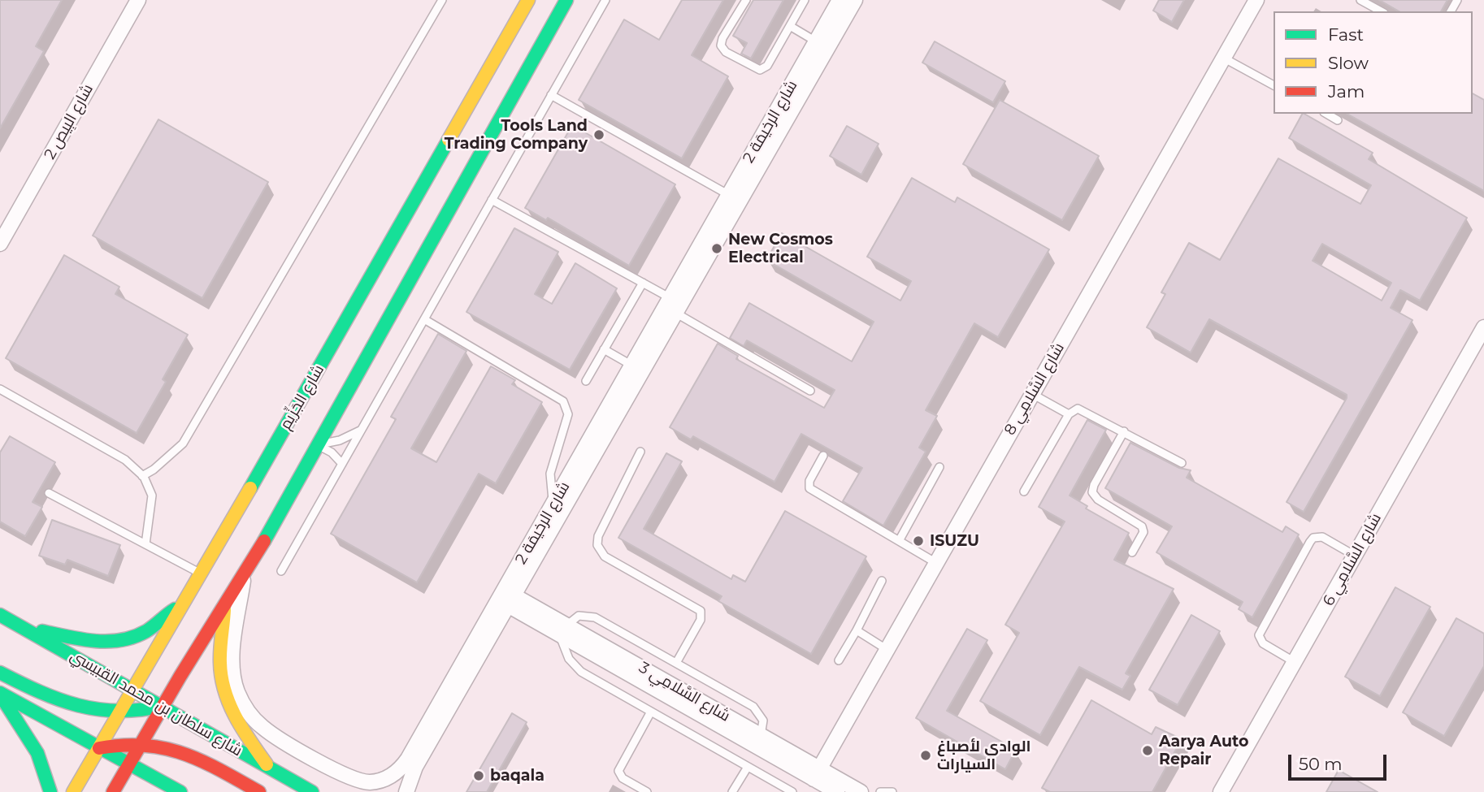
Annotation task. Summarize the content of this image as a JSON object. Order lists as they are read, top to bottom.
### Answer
{
  "streets": {
    "street": [
      "شارع البِيص 2",
      "شارع الرخيمَة 2",
      "شارع السَّلامِي 8",
      "شارع الجَزِّيم",
      "شارع السَّلامِي 6",
      "شارع السَّلامِي 3",
      "شارع سلطان بن محمد القبيسي"
    ]
  },
  "crossings": [
    ["شارع الرخيمَة 2", "شارع السَّلامِي 3"],
    ["شارع السَّلامِي 8", "شارع السَّلامِي 3"],
    ["شارع الجَزِّيم", "شارع سلطان بن محمد القبيسي"]
  ],
  "places": [
    "Tools Land Trading Company",
    "New Cosmos Electrical",
    "ISUZU",
    "Aarya Auto Repair",
    "الوادي لأصباغ السيارات",
    "baqala"
  ],
  "legend": ["Fast", "Slow", "Jam"],
  "scale_bar": "50 m"
}
